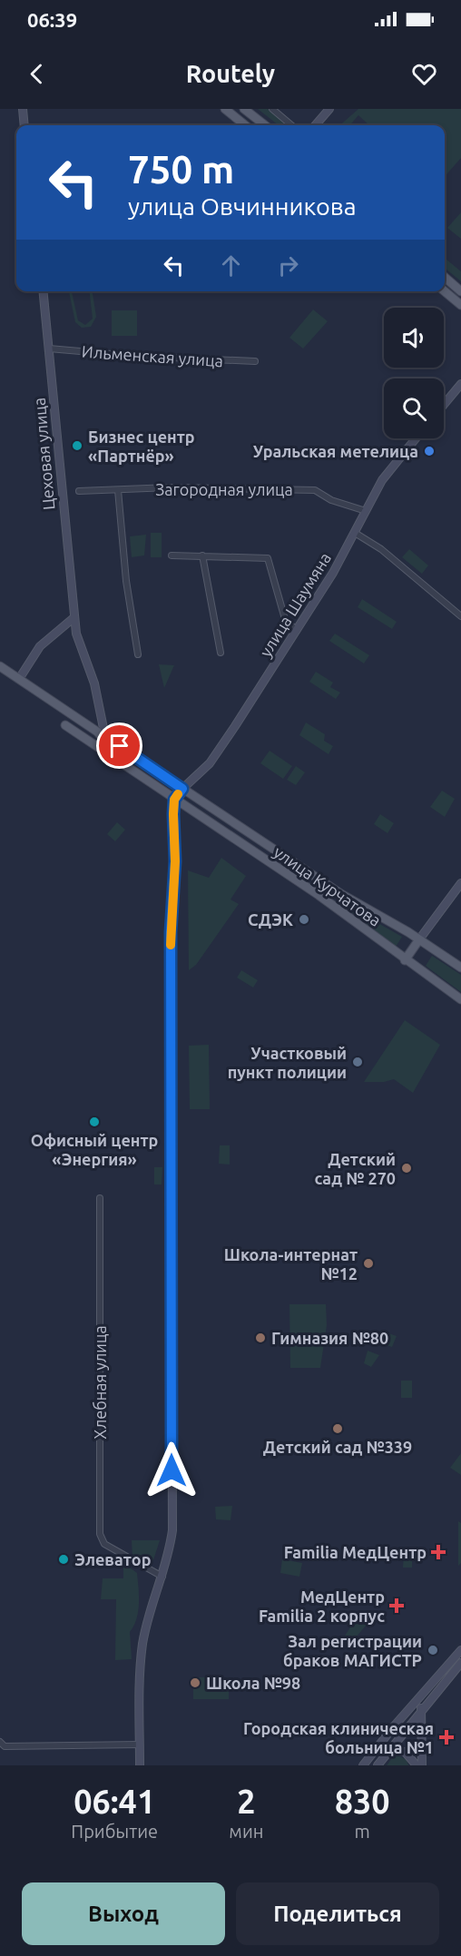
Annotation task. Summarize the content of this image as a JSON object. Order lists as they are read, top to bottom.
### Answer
{
  "streets": {
    "main road": ["Цеховая улица", "улица Шаумяна", "улица Курчатова"],
    "street": ["Ильменская улица", "Загородная улица", "Хлебная улица"]
  },
  "crossings": [
    ["Ильменская улица", "Цеховая улица"],
    ["Цеховая улица", "улица Курчатова"],
    ["Загородная улица", "улица Шаумяна"],
    ["улица Шаумяна", "улица Курчатова"]
  ],
  "places": {
    "other": [
      "Бизнес центр «Партнёр»",
      "Уральская метелица",
      "СДЭК",
      "Участковый пункт полиции",
      "Офисный центр «Энергия»",
      "Детский сад № 270",
      "Школа-интернат №12",
      "Гимназия №80",
      "Детский сад №339",
      "Элеватор",
      "Зал регистрации браков МАГИСТР",
      "Школа №98"
    ],
    "health": ["Familia МедЦентр", "МедЦентр Familia 2 корпус", "Городская клиническая больница №1"]
  },
  "page": {
    "status": "06:39",
    "header": "Routely",
    "turn": ["750 m", "улица Овчинникова"],
    "eta": [
      "06:41",
      "Прибытие",
      "2",
      "мин",
      "830",
      "m"
    ],
    "buttons": ["Выход", "Поделиться"]
  }
}
